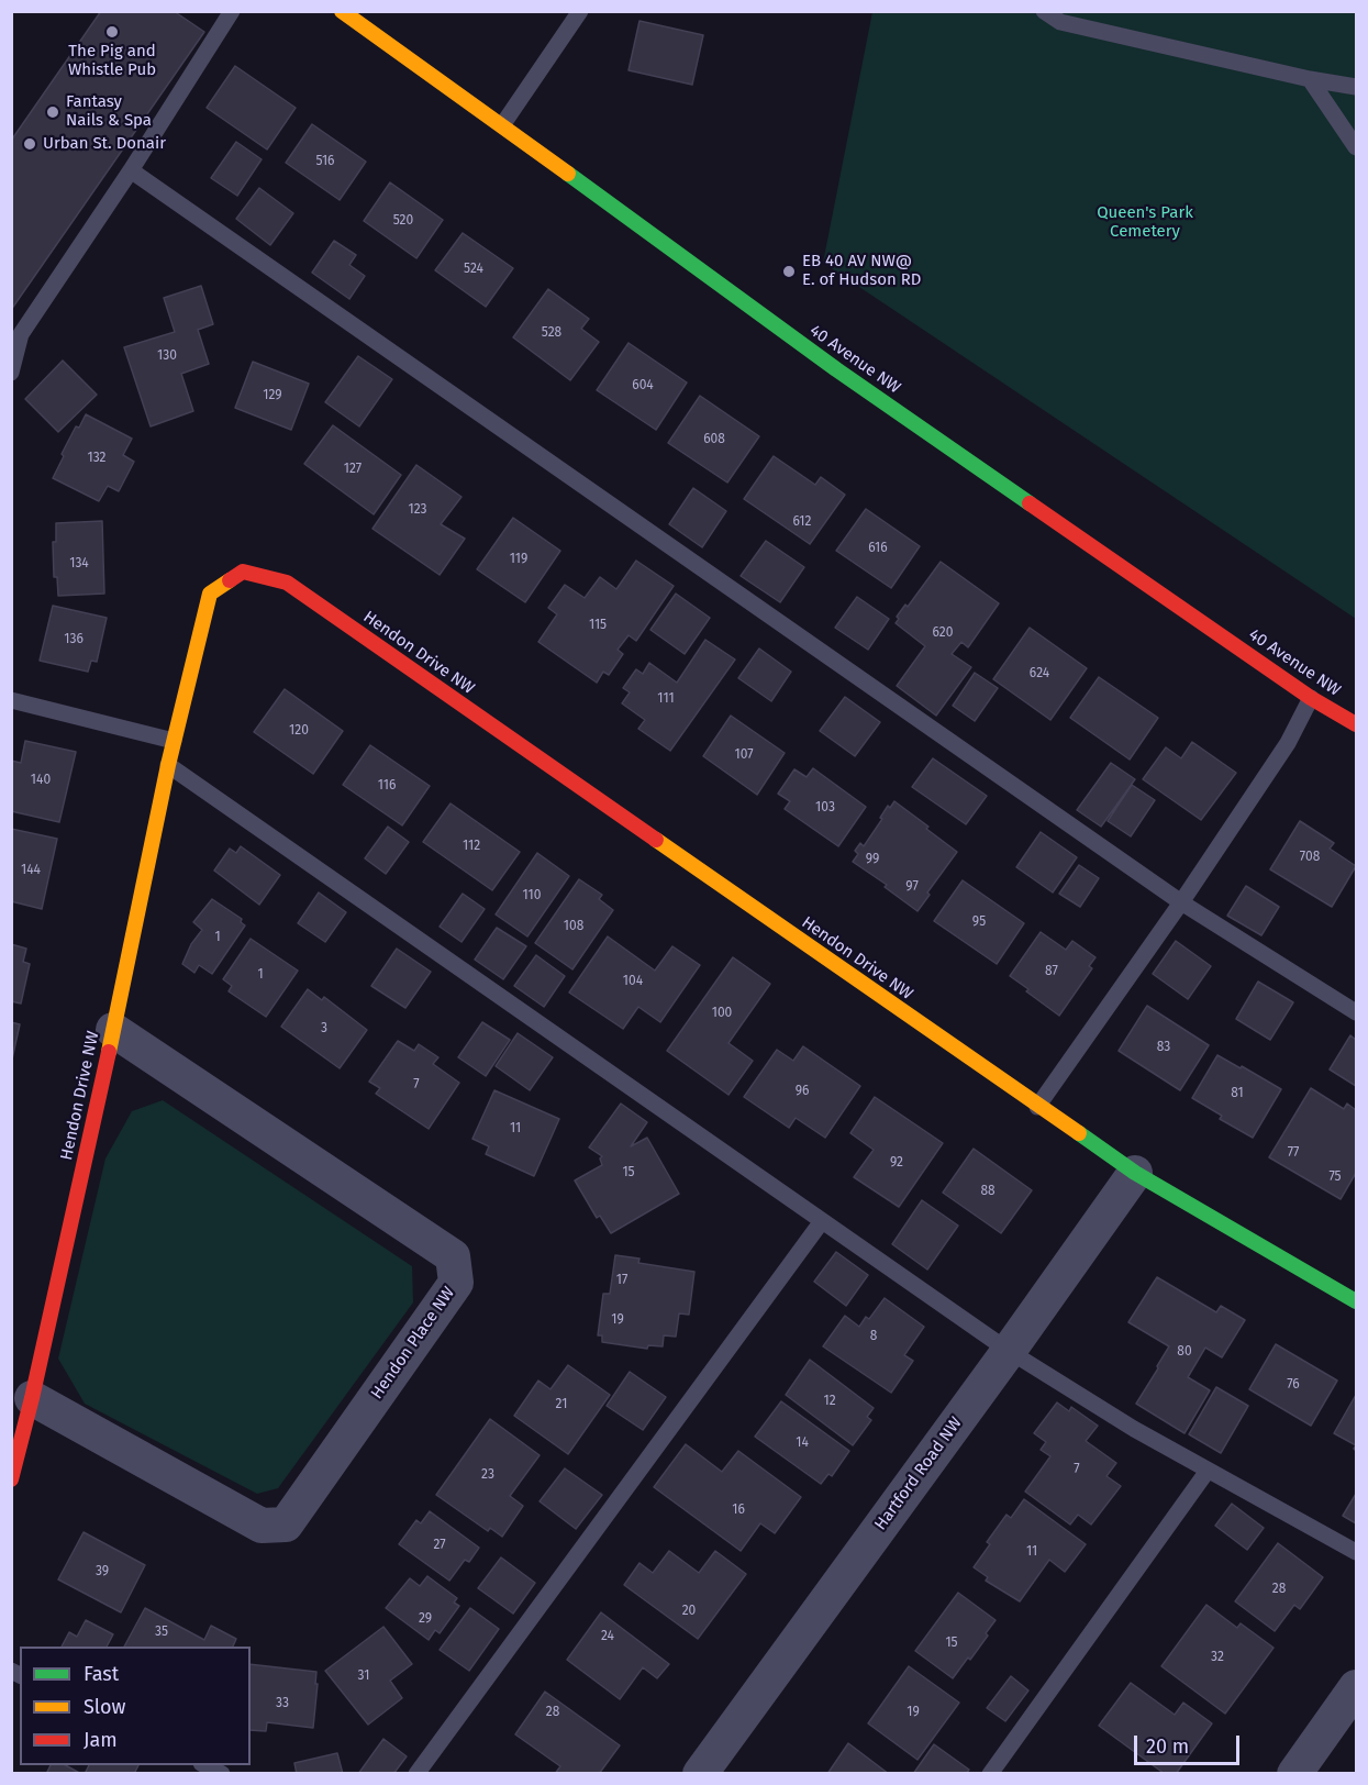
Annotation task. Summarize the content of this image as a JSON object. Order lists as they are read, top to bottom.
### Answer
{
  "streets": {
    "street": [
      "40 Avenue NW",
      "Hendon Drive NW",
      "Hendon Place NW",
      "Hartford Road NW"
    ]
  },
  "crossings": [
    ["Hendon Drive NW", "Hendon Place NW"],
    ["Hendon Drive NW", "Hartford Road NW"]
  ],
  "parks": ["Queen's Park Cemetery"],
  "places": [
    "The Pig and Whistle Pub",
    "Fantasy Nails & Spa",
    "Urban St. Donair",
    "EB 40 AV NW@ E. of Hudson RD"
  ],
  "house_numbers": [
    "516",
    "520",
    "524",
    "528",
    "130",
    "604",
    "129",
    "608",
    "132",
    "127",
    "123",
    "612",
    "616",
    "119",
    "134",
    "115",
    "620",
    "136",
    "624",
    "111",
    "120",
    "107",
    "140",
    "116",
    "103",
    "112",
    "708",
    "99",
    "144",
    "97",
    "110",
    "95",
    "108",
    "1",
    "87",
    "1",
    "104",
    "100",
    "3",
    "83",
    "7",
    "96",
    "81",
    "11",
    "77",
    "92",
    "15",
    "75",
    "88",
    "17",
    "19",
    "8",
    "80",
    "76",
    "12",
    "21",
    "14",
    "7",
    "23",
    "16",
    "27",
    "11",
    "39",
    "28",
    "20",
    "29",
    "35",
    "24",
    "15",
    "32",
    "31",
    "33",
    "28",
    "19"
  ],
  "legend": ["Fast", "Slow", "Jam"],
  "scale_bar": "20 m"
}
